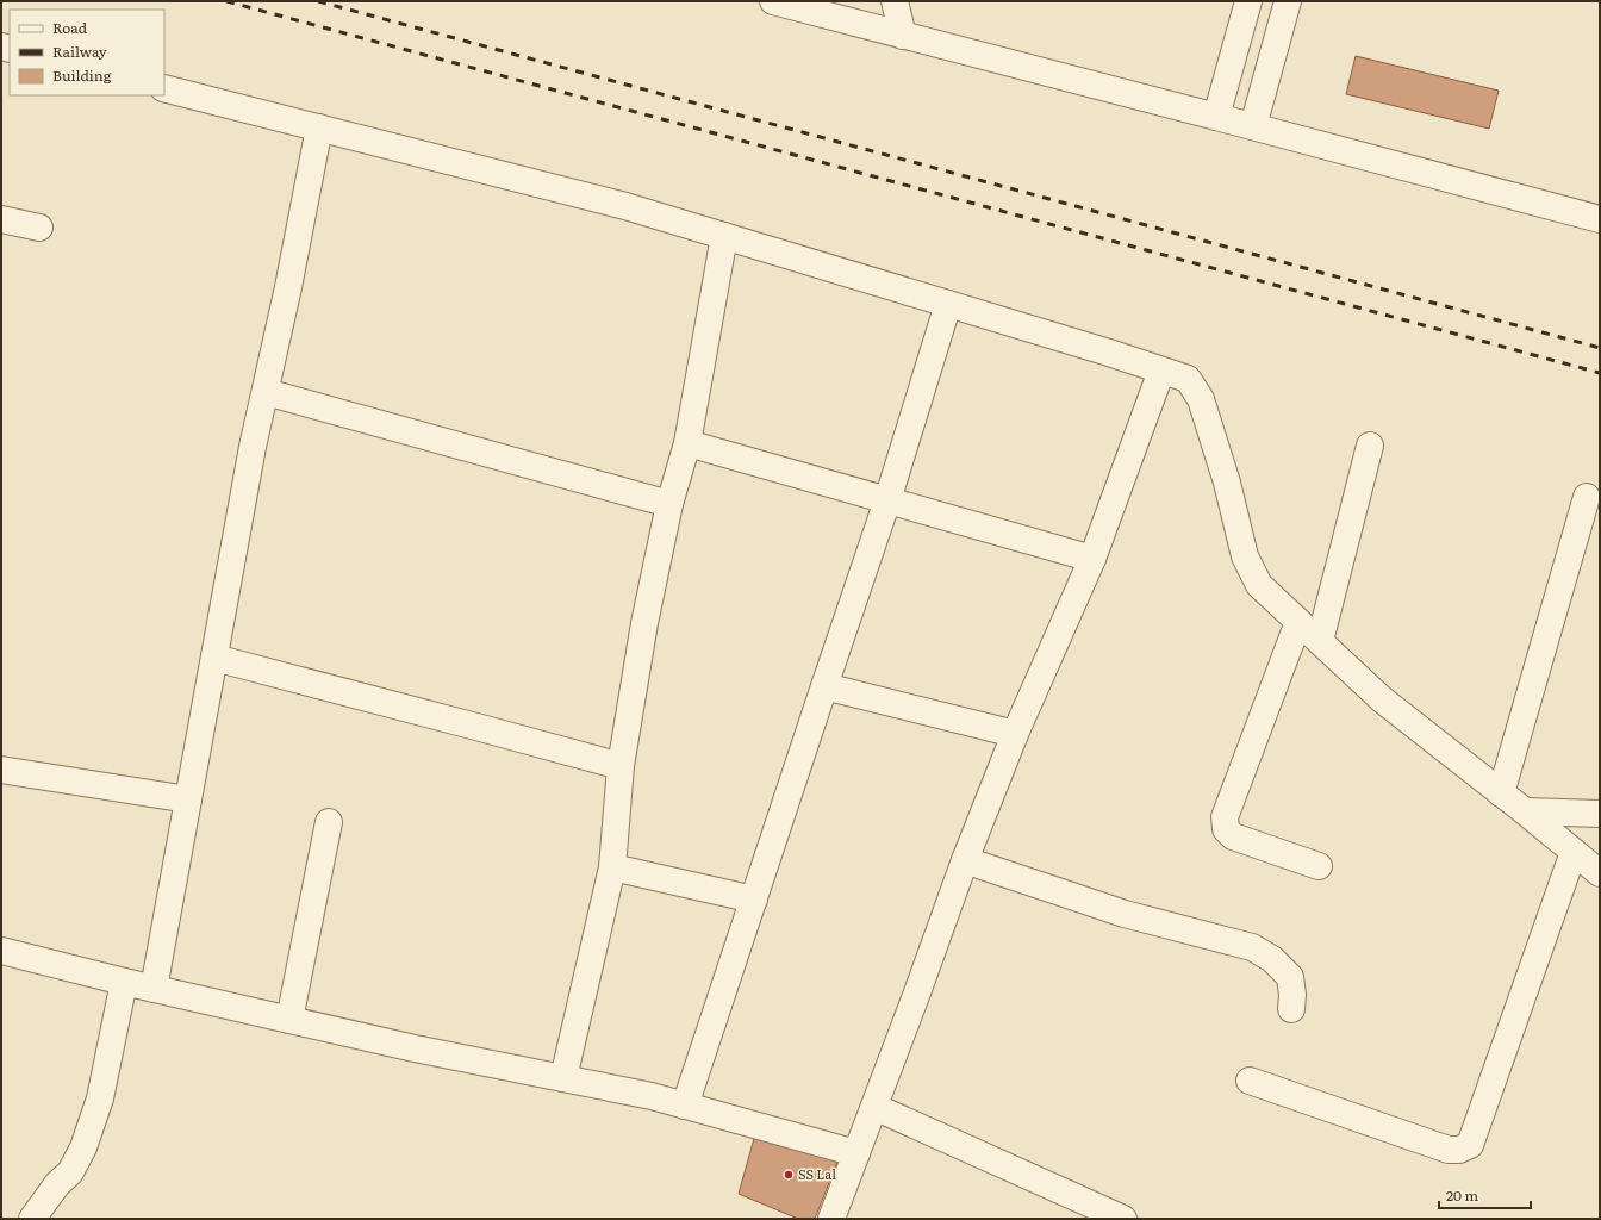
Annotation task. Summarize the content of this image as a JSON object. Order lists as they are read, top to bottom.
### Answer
{
  "places": ["SS Lal"],
  "legend": ["Road", "Railway", "Building"],
  "scale_bar": "20 m"
}
